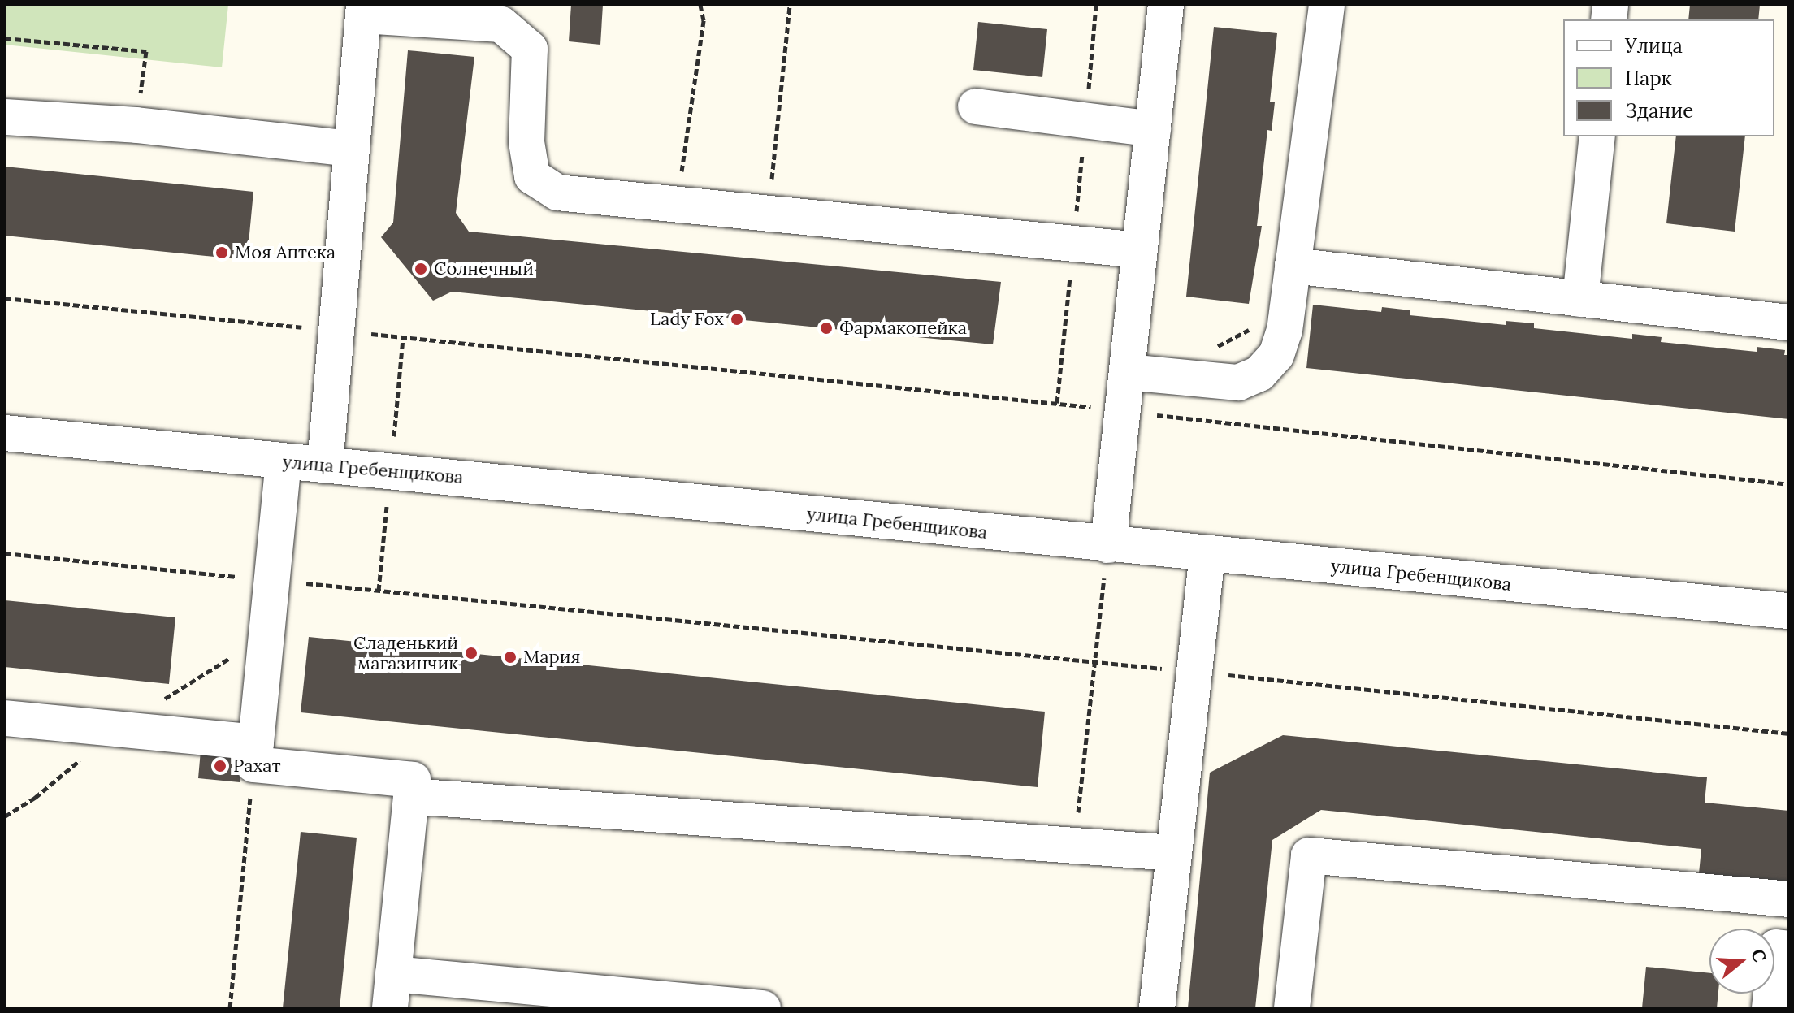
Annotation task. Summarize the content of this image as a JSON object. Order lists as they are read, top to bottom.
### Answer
{
  "streets": {
    "street": ["улица Гребенщикова"]
  },
  "places": [
    "Моя Аптека",
    "Солнечный",
    "Lady Fox",
    "Фармакопейка",
    "Сладенький магазинчик",
    "Мария",
    "Рахат"
  ],
  "legend": ["Улица", "Парк", "Здание"],
  "north": "right"
}
